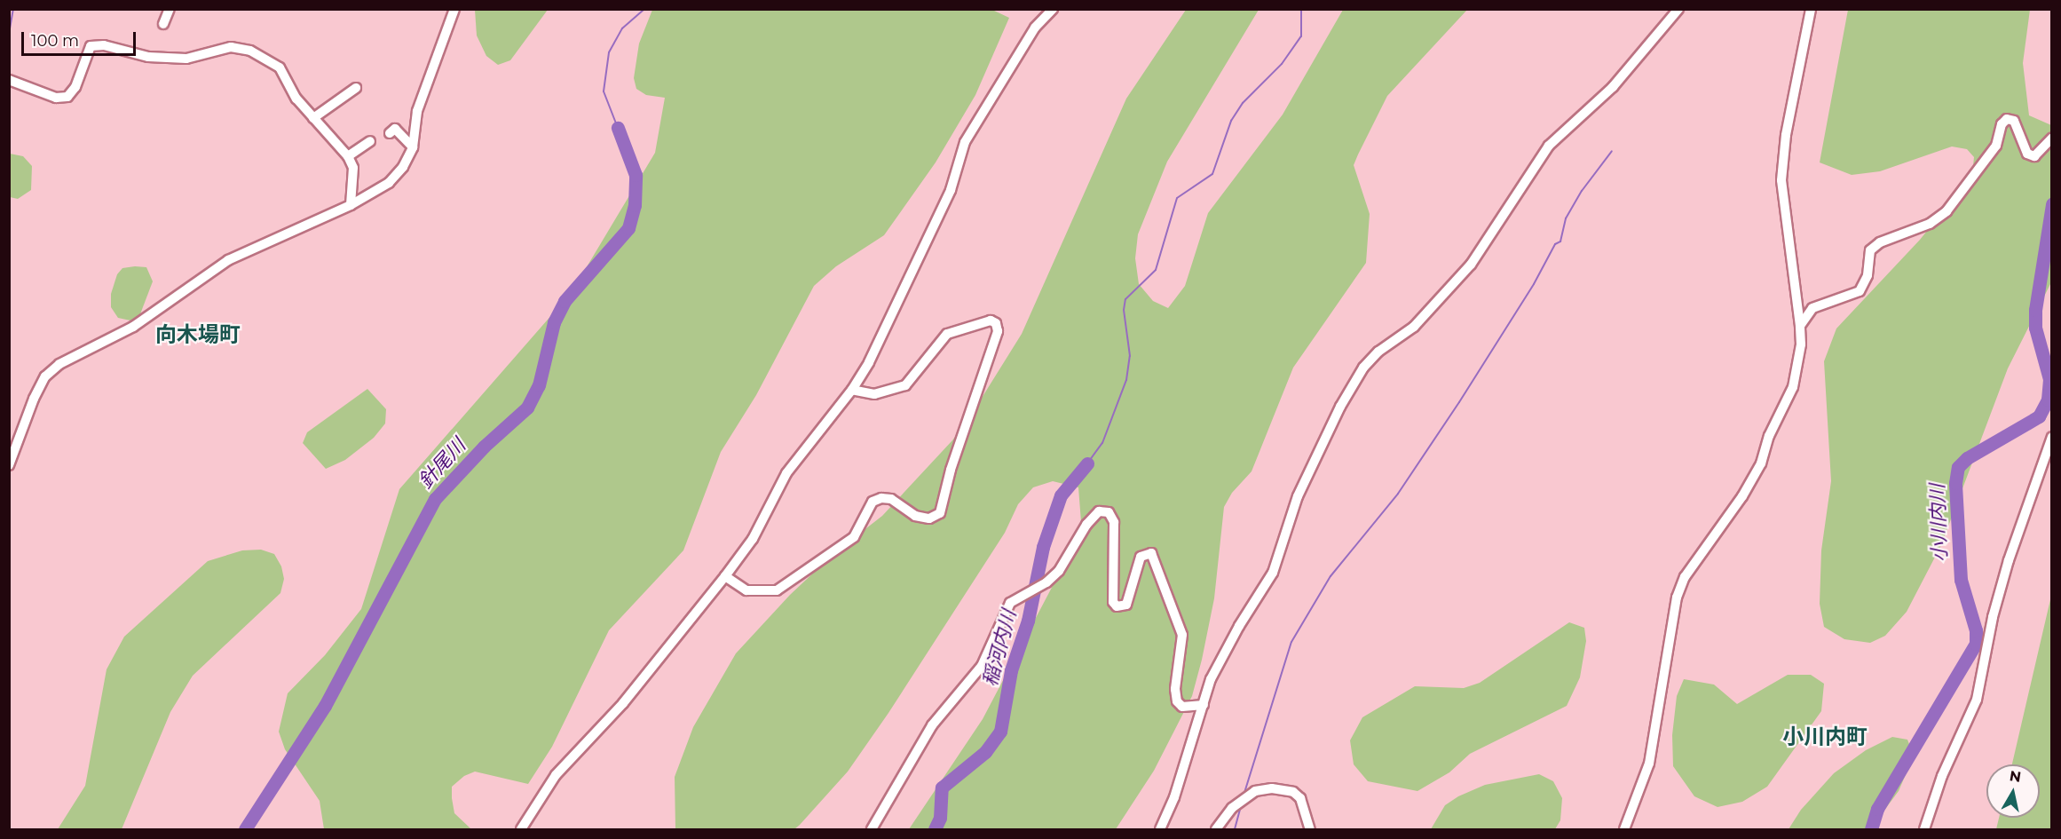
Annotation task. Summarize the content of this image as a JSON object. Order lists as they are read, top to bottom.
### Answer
{
  "districts": ["向木場町", "小川内町"],
  "water": ["針尾川", "小川内川", "稲河内川"],
  "scale_bar": "100 m",
  "north": "top"
}
